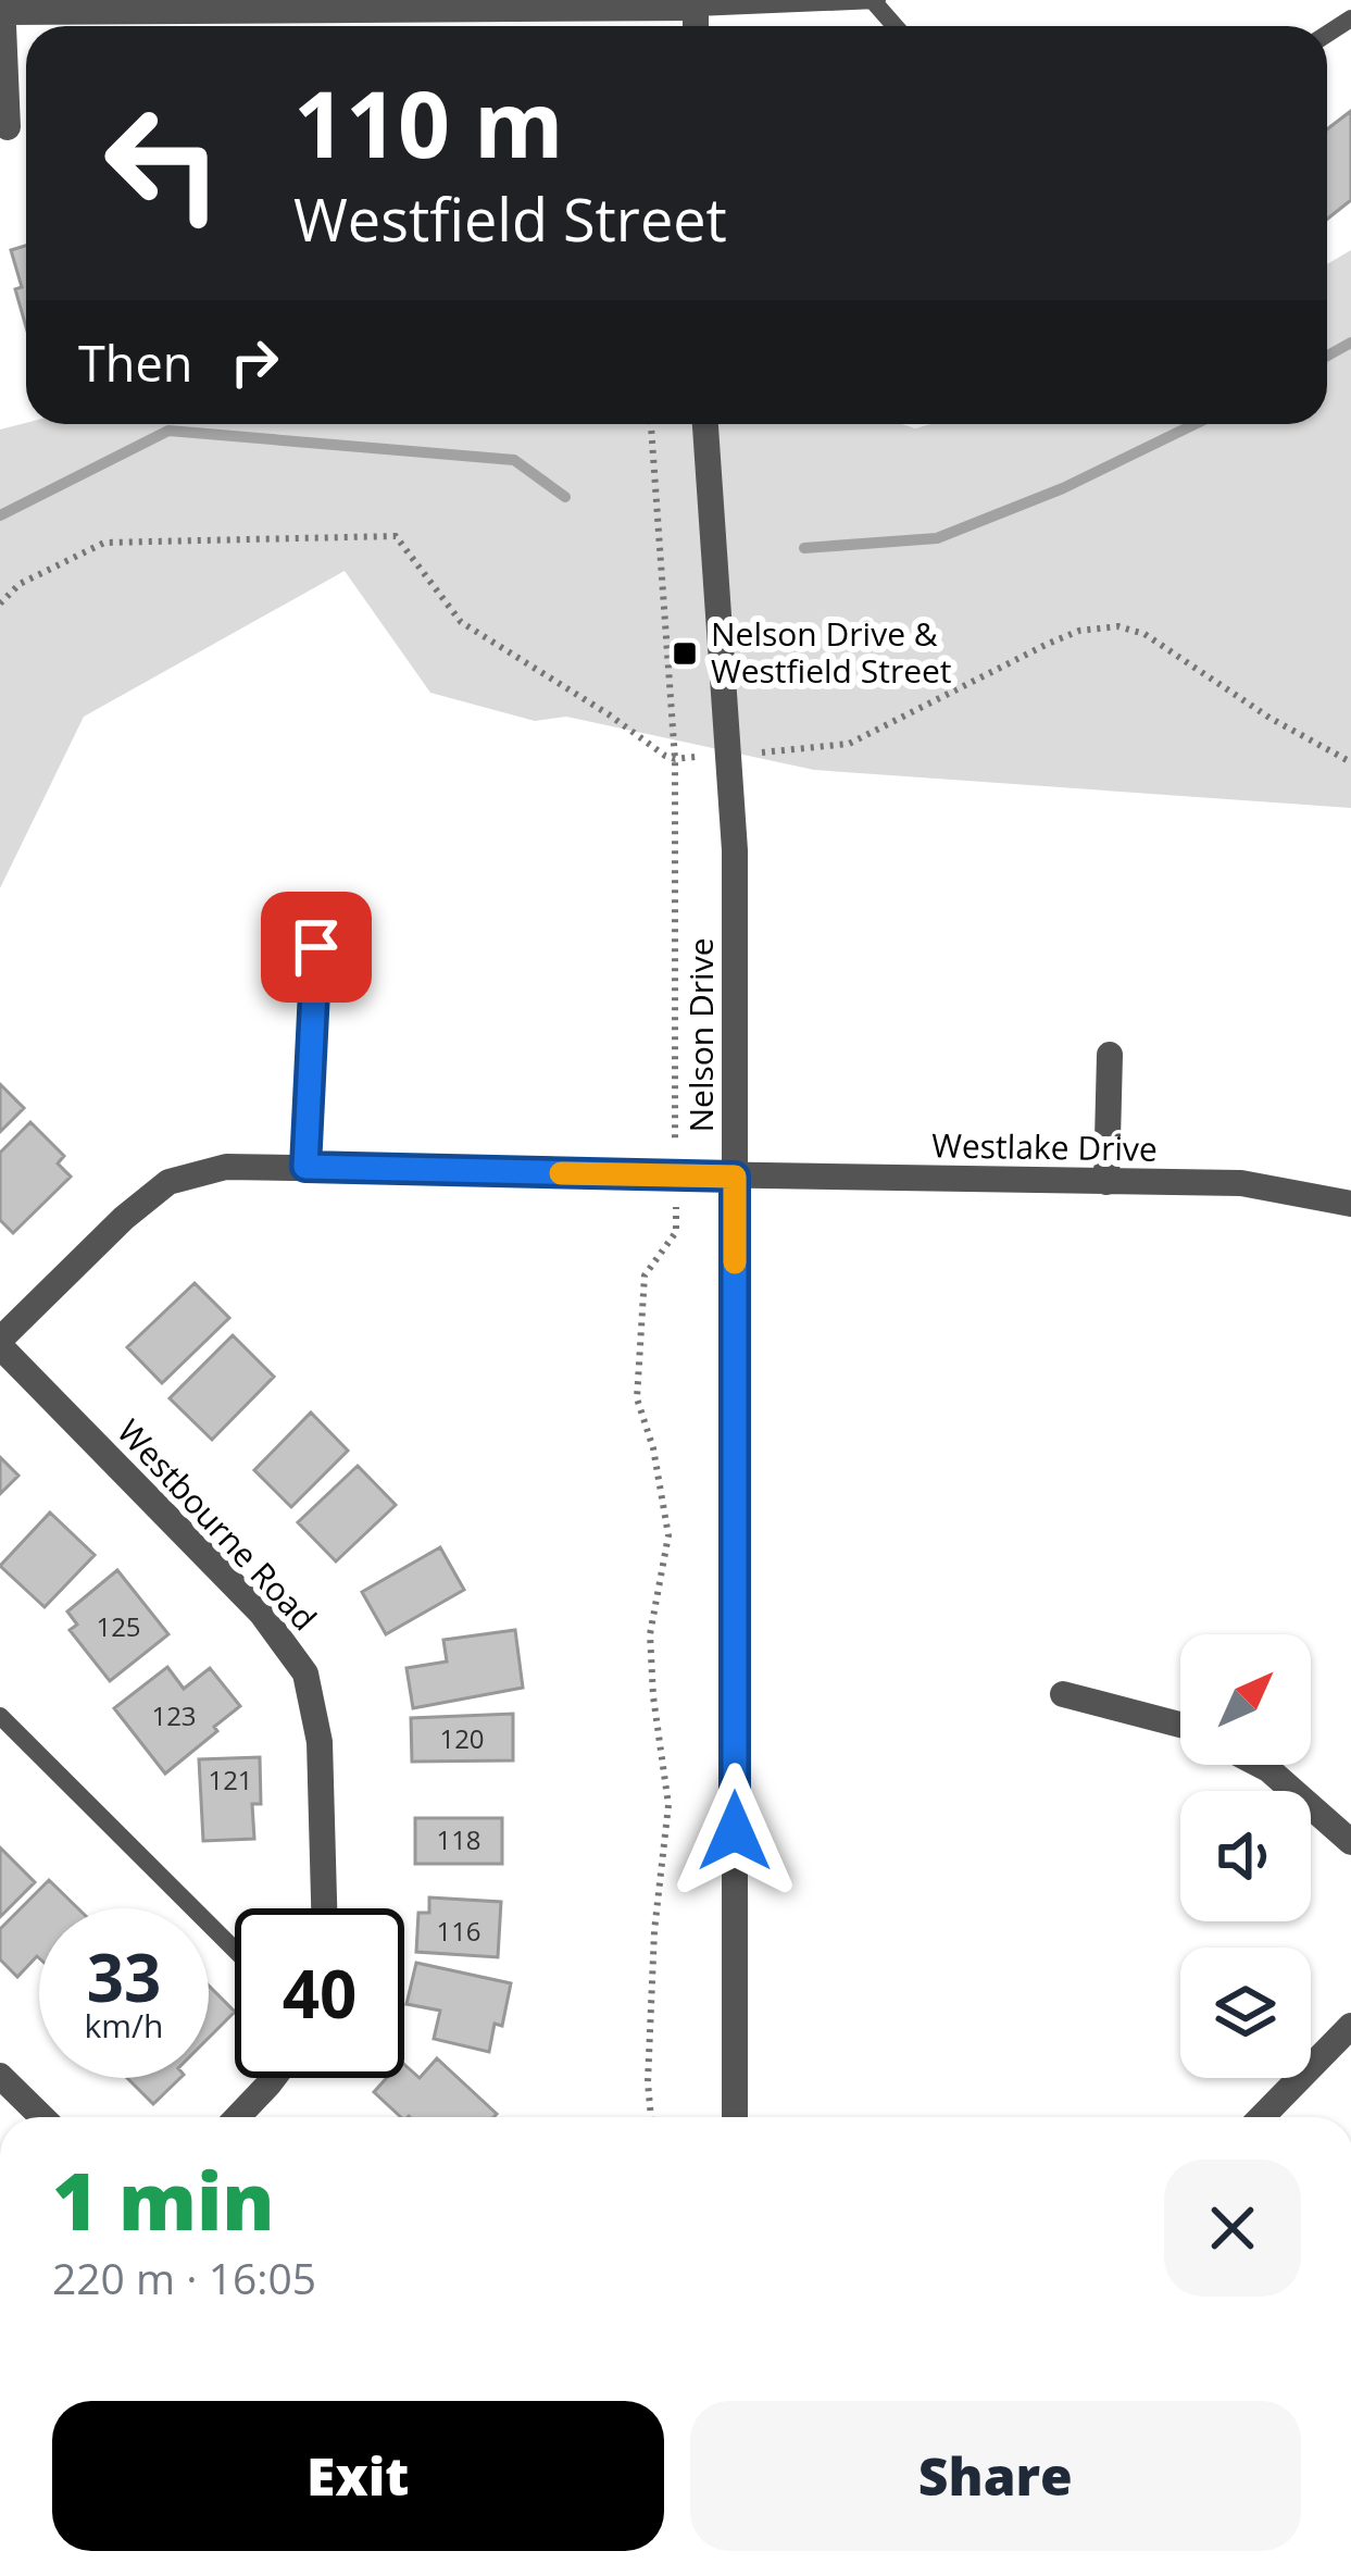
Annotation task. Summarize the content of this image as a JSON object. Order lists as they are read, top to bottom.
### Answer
{
  "streets": {
    "street": ["Nelson Drive", "Westlake Drive", "Westbourne Road"]
  },
  "crossings": [
    ["Nelson Drive", "Westlake Drive"],
    ["Westlake Drive", "Westbourne Road"]
  ],
  "places": {
    "transit": ["Nelson Drive & Westfield Street"]
  },
  "house_numbers": [
    "125",
    "123",
    "120",
    "121",
    "118",
    "116"
  ],
  "north": "top right",
  "page": {
    "turn": ["110 m", "Westfield Street"],
    "then": "Then",
    "speed": "33 km/h",
    "limit": "40",
    "heading": ["1 min", "220 m · 16:05"],
    "buttons": ["Exit", "Share"]
  }
}
